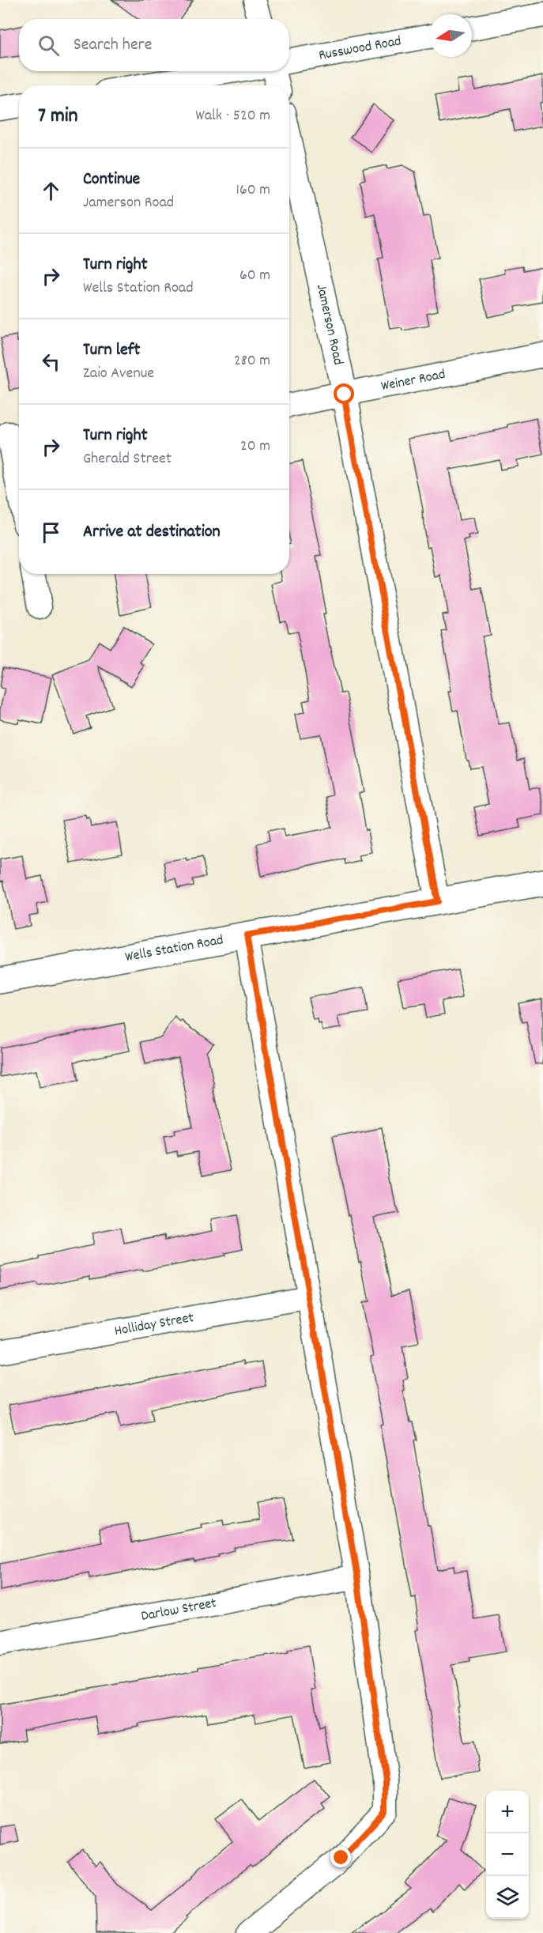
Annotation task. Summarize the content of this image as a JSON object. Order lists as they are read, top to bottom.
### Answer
{
  "streets": {
    "street": [
      "Russwood Road",
      "Jamerson Road",
      "Weiner Road",
      "Wells Station Road",
      "Holliday Street",
      "Darlow Street"
    ]
  },
  "crossings": [
    ["Jamerson Road", "Weiner Road"],
    ["Jamerson Road", "Wells Station Road"]
  ],
  "north": "left",
  "page": {
    "search": "Search here",
    "heading": ["7 min", "Walk · 520 m"],
    "list": [
      ["Continue", "Jamerson Road", "160 m"],
      ["Turn right", "Wells Station Road", "60 m"],
      ["Turn left", "Zaio Avenue", "280 m"],
      ["Turn right", "Gherald Street", "20 m"],
      "Arrive at destination"
    ],
    "map_buttons": ["+", "−"]
  }
}
